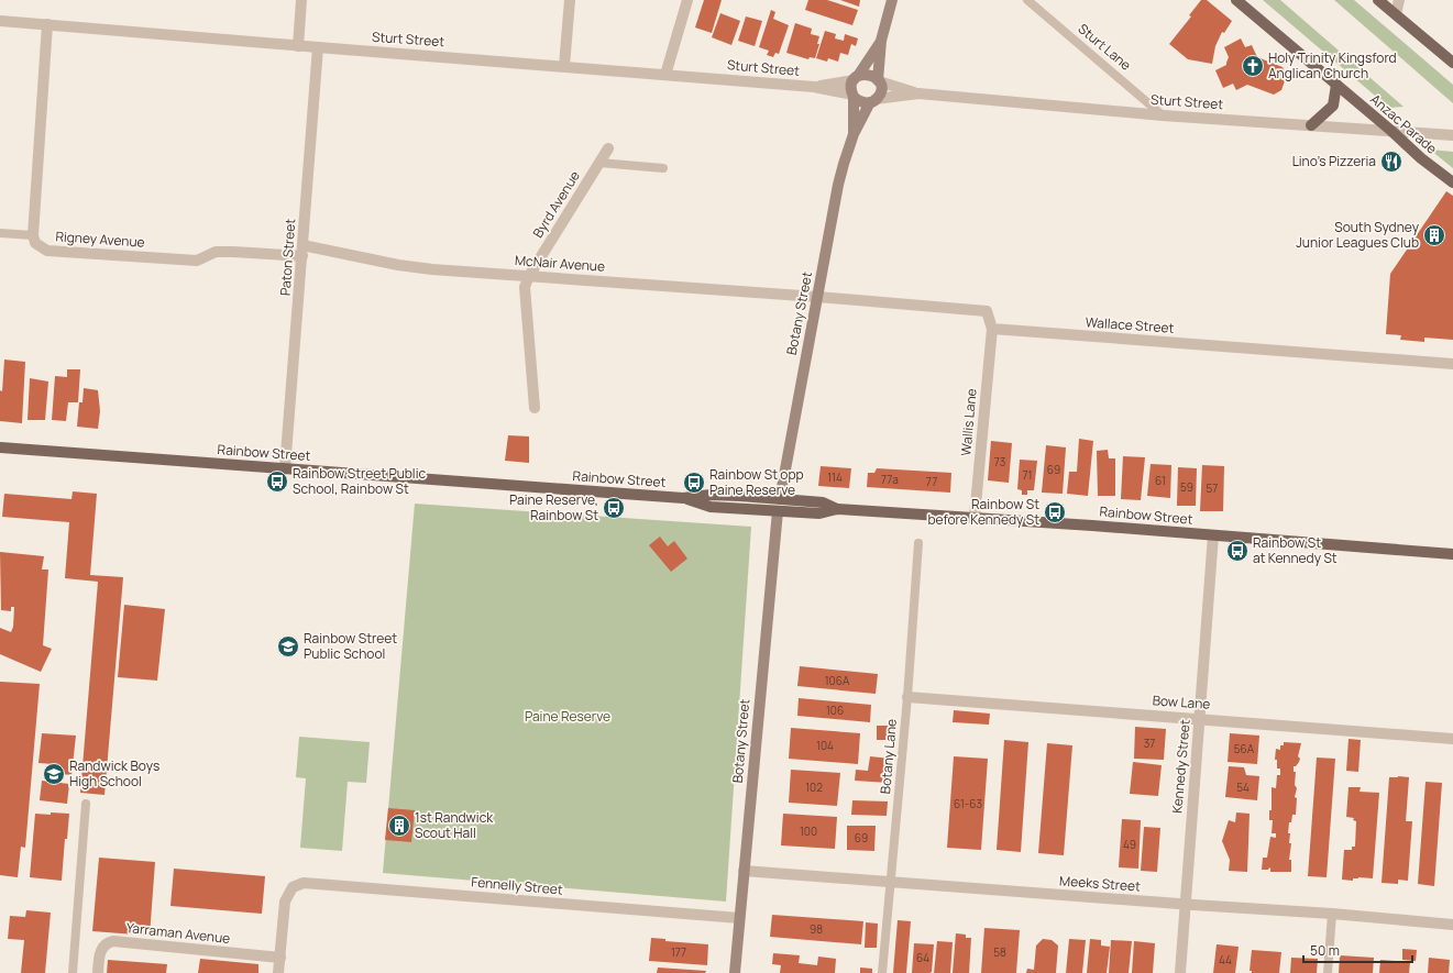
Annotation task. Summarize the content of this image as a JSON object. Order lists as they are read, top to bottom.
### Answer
{
  "streets": {
    "main road": ["Anzac Parade", "Rainbow Street"],
    "street": [
      "Sturt Street",
      "Byrd Avenue",
      "Rigney Avenue",
      "Paton Street",
      "McNair Avenue",
      "Botany Street",
      "Wallace Street",
      "Wallis Lane",
      "Bow Lane",
      "Kennedy Street",
      "Meeks Street",
      "Fennelly Street",
      "Yarraman Avenue"
    ],
    "lane": ["Sturt Lane", "Botany Lane"]
  },
  "crossings": [
    ["Sturt Street", "Sturt Lane"],
    ["Sturt Street", "Anzac Parade"],
    ["Sturt Street", "Paton Street"],
    ["Sturt Street", "Botany Street"],
    ["Byrd Avenue", "McNair Avenue"],
    ["Rigney Avenue", "Paton Street"],
    ["Rigney Avenue", "McNair Avenue"],
    ["Paton Street", "McNair Avenue"],
    ["Paton Street", "Rainbow Street"],
    ["McNair Avenue", "Botany Street"],
    ["Botany Street", "Rainbow Street"],
    ["Botany Street", "Meeks Street"],
    ["Botany Street", "Fennelly Street"],
    ["Wallace Street", "Wallis Lane"],
    ["Wallis Lane", "Rainbow Street"],
    ["Rainbow Street", "Kennedy Street"],
    ["Bow Lane", "Botany Lane"],
    ["Bow Lane", "Kennedy Street"],
    ["Botany Lane", "Meeks Street"],
    ["Kennedy Street", "Meeks Street"],
    ["Fennelly Street", "Yarraman Avenue"]
  ],
  "parks": ["Paine Reserve"],
  "places": {
    "church": ["Holy Trinity Kingsford Anglican Church"],
    "restaurant": ["Lino's Pizzeria"],
    "building": ["South Sydney Junior Leagues Club", "1st Randwick Scout Hall"],
    "bus stop": [
      "Rainbow Street Public School, Rainbow St",
      "Rainbow St opp Paine Reserve",
      "Paine Reserve, Rainbow St",
      "Rainbow St before Kennedy St",
      "Rainbow St at Kennedy St"
    ],
    "school or university": ["Rainbow Street Public School", "Randwick Boys High School"]
  },
  "house_numbers": [
    "73",
    "69",
    "71",
    "114",
    "77a",
    "61",
    "77",
    "59",
    "57",
    "106A",
    "106",
    "37",
    "104",
    "56A",
    "102",
    "54",
    "61-63",
    "100",
    "69",
    "49",
    "98",
    "177",
    "58",
    "64",
    "44"
  ],
  "scale_bar": "50 m"
}
